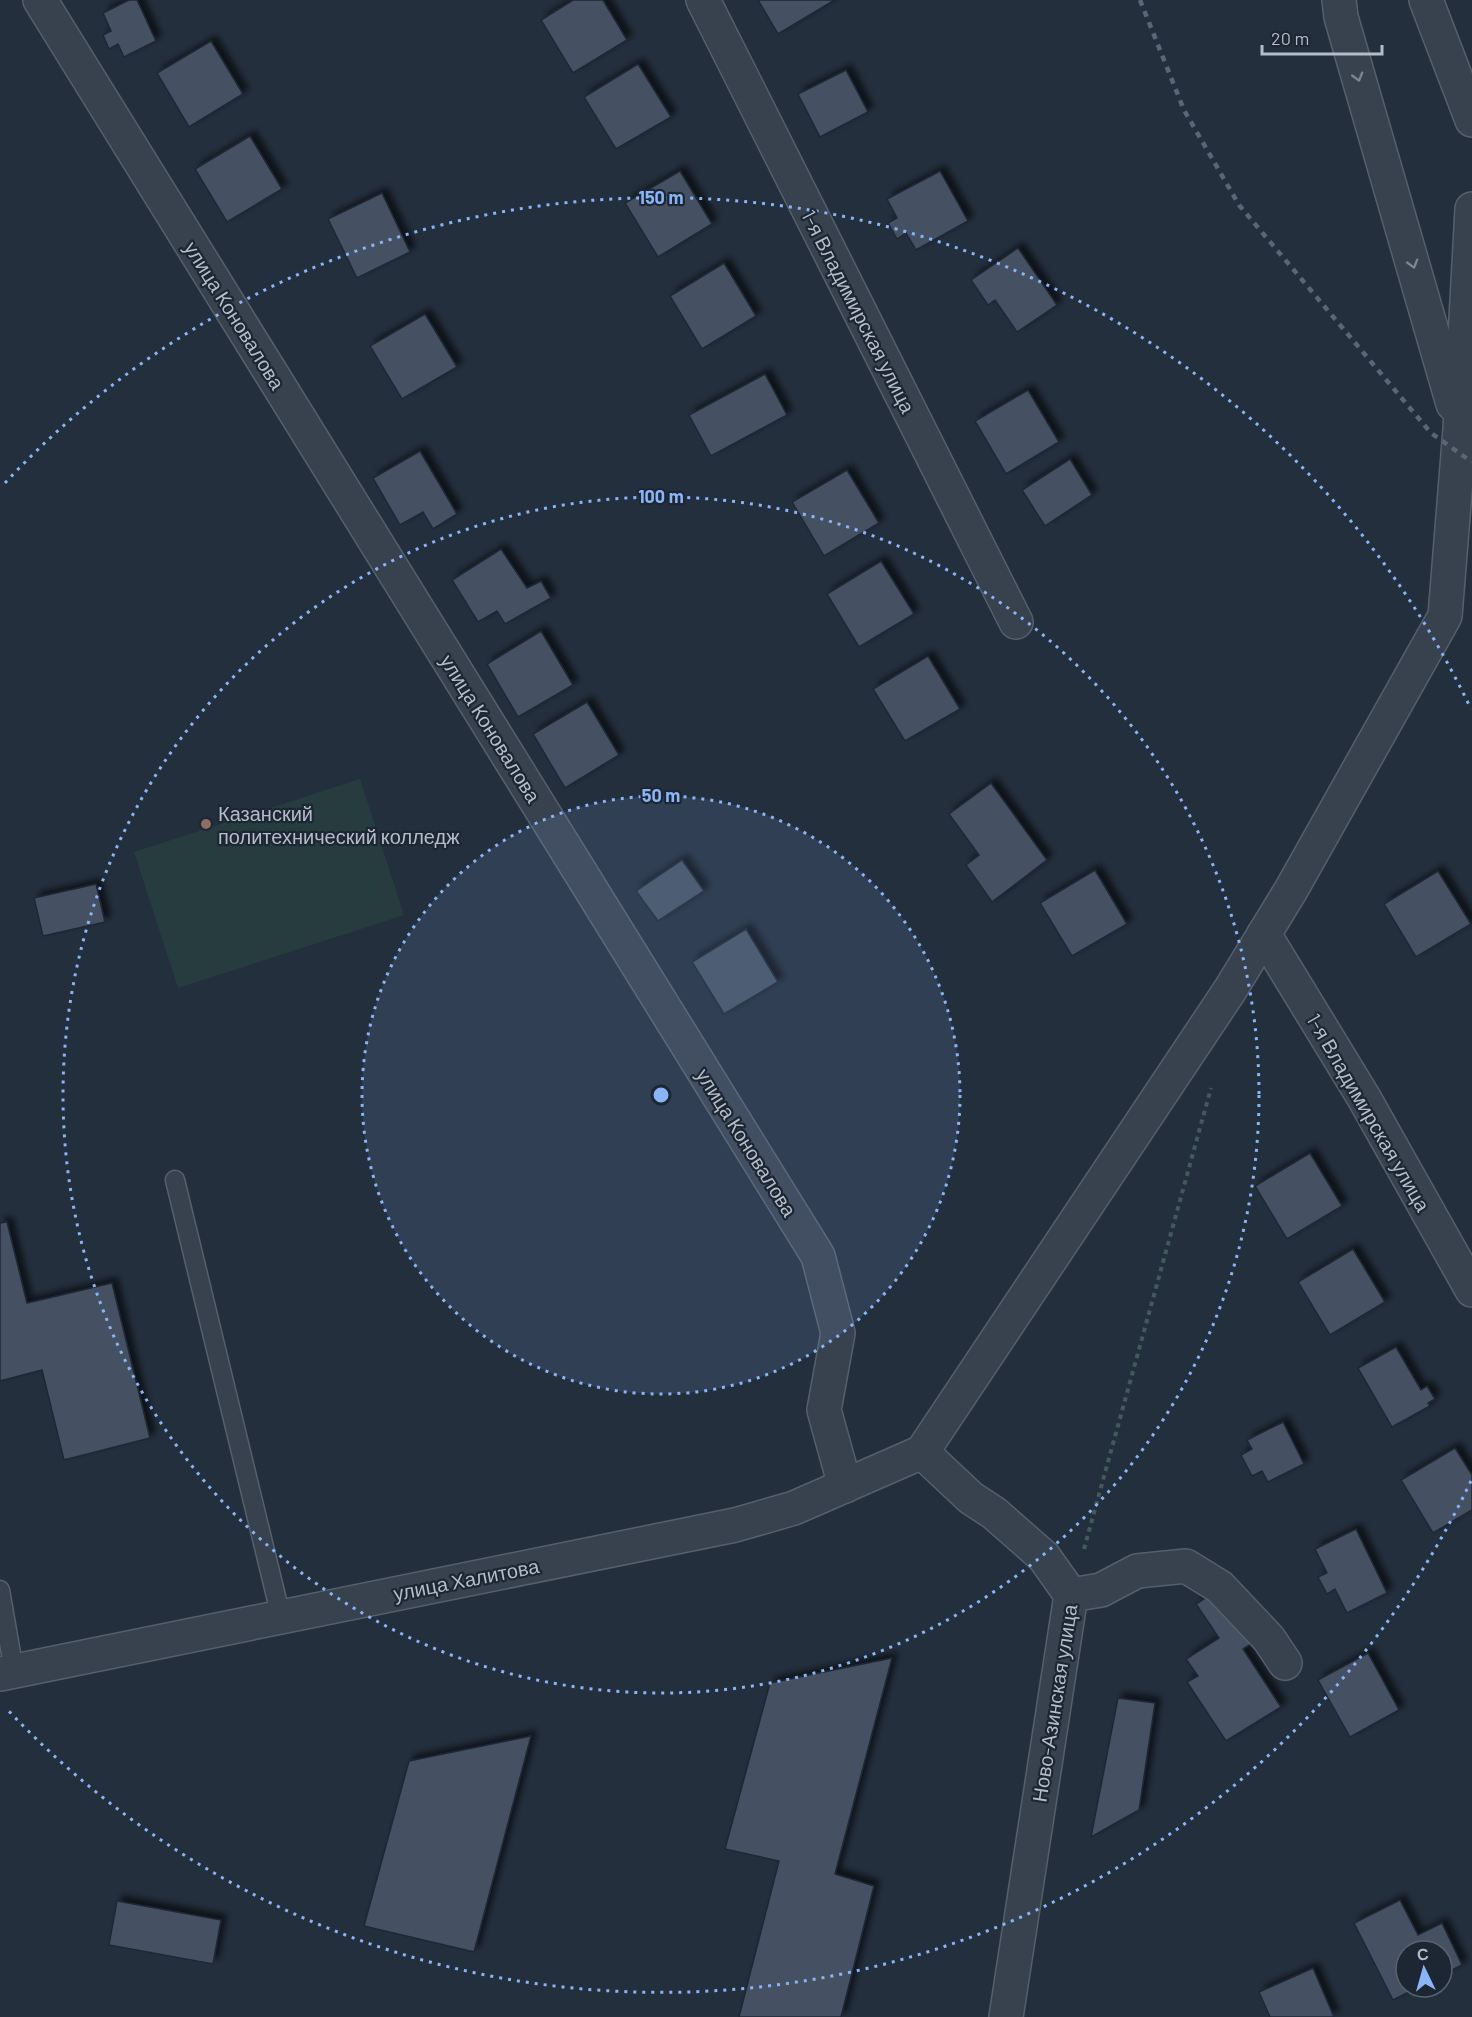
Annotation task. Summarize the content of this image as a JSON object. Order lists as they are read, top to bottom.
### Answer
{
  "streets": {
    "street": [
      "1-я Владимирская улица",
      "улица Коновалова",
      "улица Халитова",
      "Ново-Азинская улица"
    ]
  },
  "crossings": [
    ["улица Коновалова", "улица Халитова"],
    ["улица Халитова", "Ново-Азинская улица"]
  ],
  "places": ["Казанский политехнический колледж"],
  "scale_bar": "20 m",
  "north": "top",
  "rings": ["150 m", "100 m", "50 m"]
}
